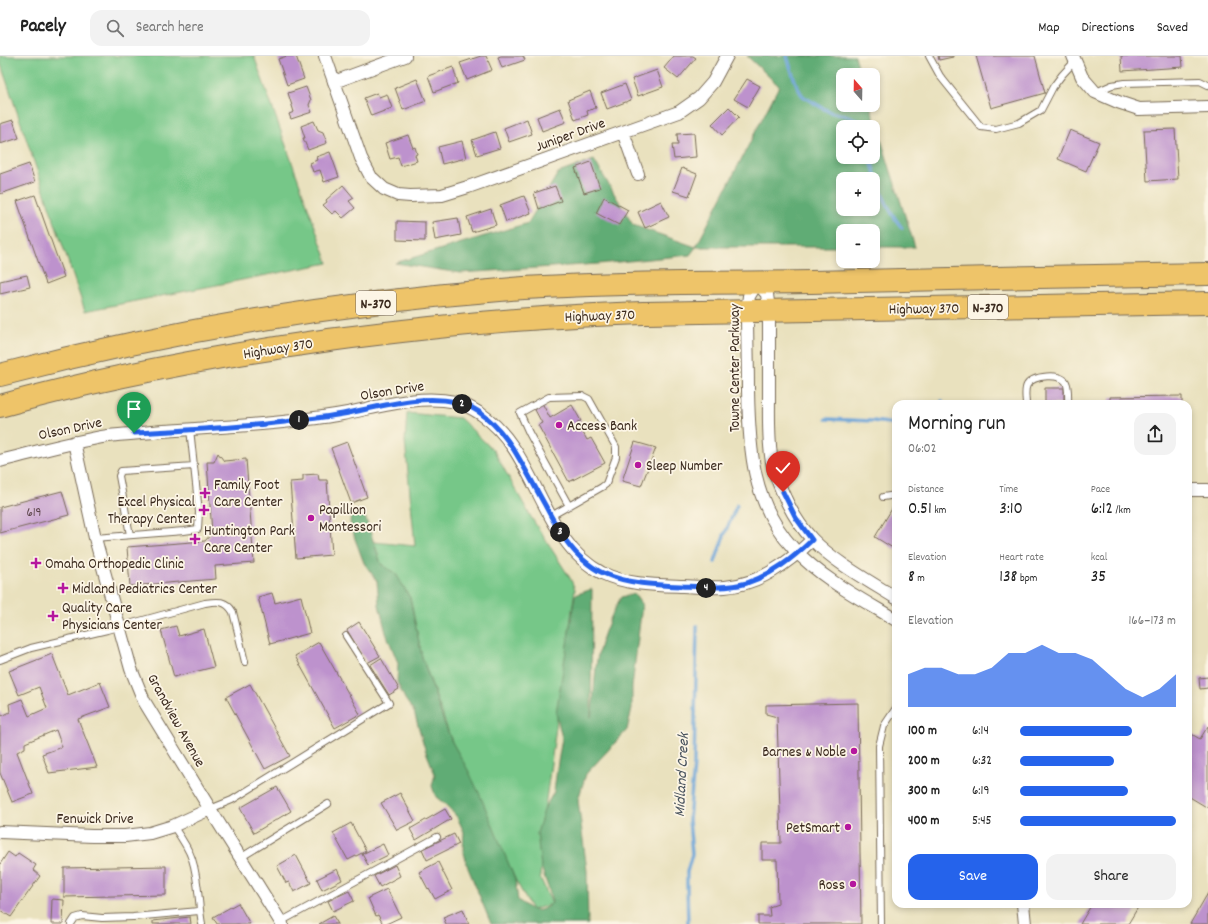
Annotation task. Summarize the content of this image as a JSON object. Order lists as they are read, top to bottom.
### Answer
{
  "streets": {
    "highway": ["N-370", "Highway 370"],
    "street": [
      "Juniper Drive",
      "Towne Center Parkway",
      "Olson Drive",
      "Grandview Avenue",
      "Fenwick Drive"
    ]
  },
  "crossings": [
    ["Highway 370", "Towne Center Parkway"],
    ["Towne Center Parkway", "Olson Drive"],
    ["Olson Drive", "Grandview Avenue"],
    ["Grandview Avenue", "Fenwick Drive"]
  ],
  "water": ["Midland Creek"],
  "places": {
    "other": [
      "Access Bank",
      "Sleep Number",
      "Papillion Montessori",
      "Barnes & Noble",
      "PetSmart",
      "Ross"
    ],
    "health": [
      "Family Foot Care Center",
      "Excel Physical Therapy Center",
      "Huntington Park Care Center",
      "Omaha Orthopedic Clinic",
      "Midland Pediatrics Center",
      "Quality Care Physicians Center"
    ]
  },
  "house_numbers": ["619"],
  "north": "top",
  "page": {
    "header": "Pacely",
    "search": "Search here",
    "nav": ["Map", "Directions", "Saved"],
    "map_buttons": ["+", "−"],
    "pins": [
      "2",
      "1",
      "3",
      "4"
    ],
    "heading": ["Morning run", "06:02"],
    "stats": [
      ["Distance", "0.51 km"],
      ["Time", "3:10"],
      ["Pace", "6:12 /km"],
      ["Elevation", "8 m"],
      ["Heart rate", "138 bpm"],
      ["kcal", "35"]
    ],
    "chart": ["Elevation", "166–173 m"],
    "list": [
      {
        "name": "100 m",
        "note": "6:14"
      },
      {
        "name": "200 m",
        "note": "6:32"
      },
      {
        "name": "300 m",
        "note": "6:19"
      },
      {
        "name": "400 m",
        "note": "5:45"
      }
    ],
    "buttons": ["Save", "Share"]
  }
}
